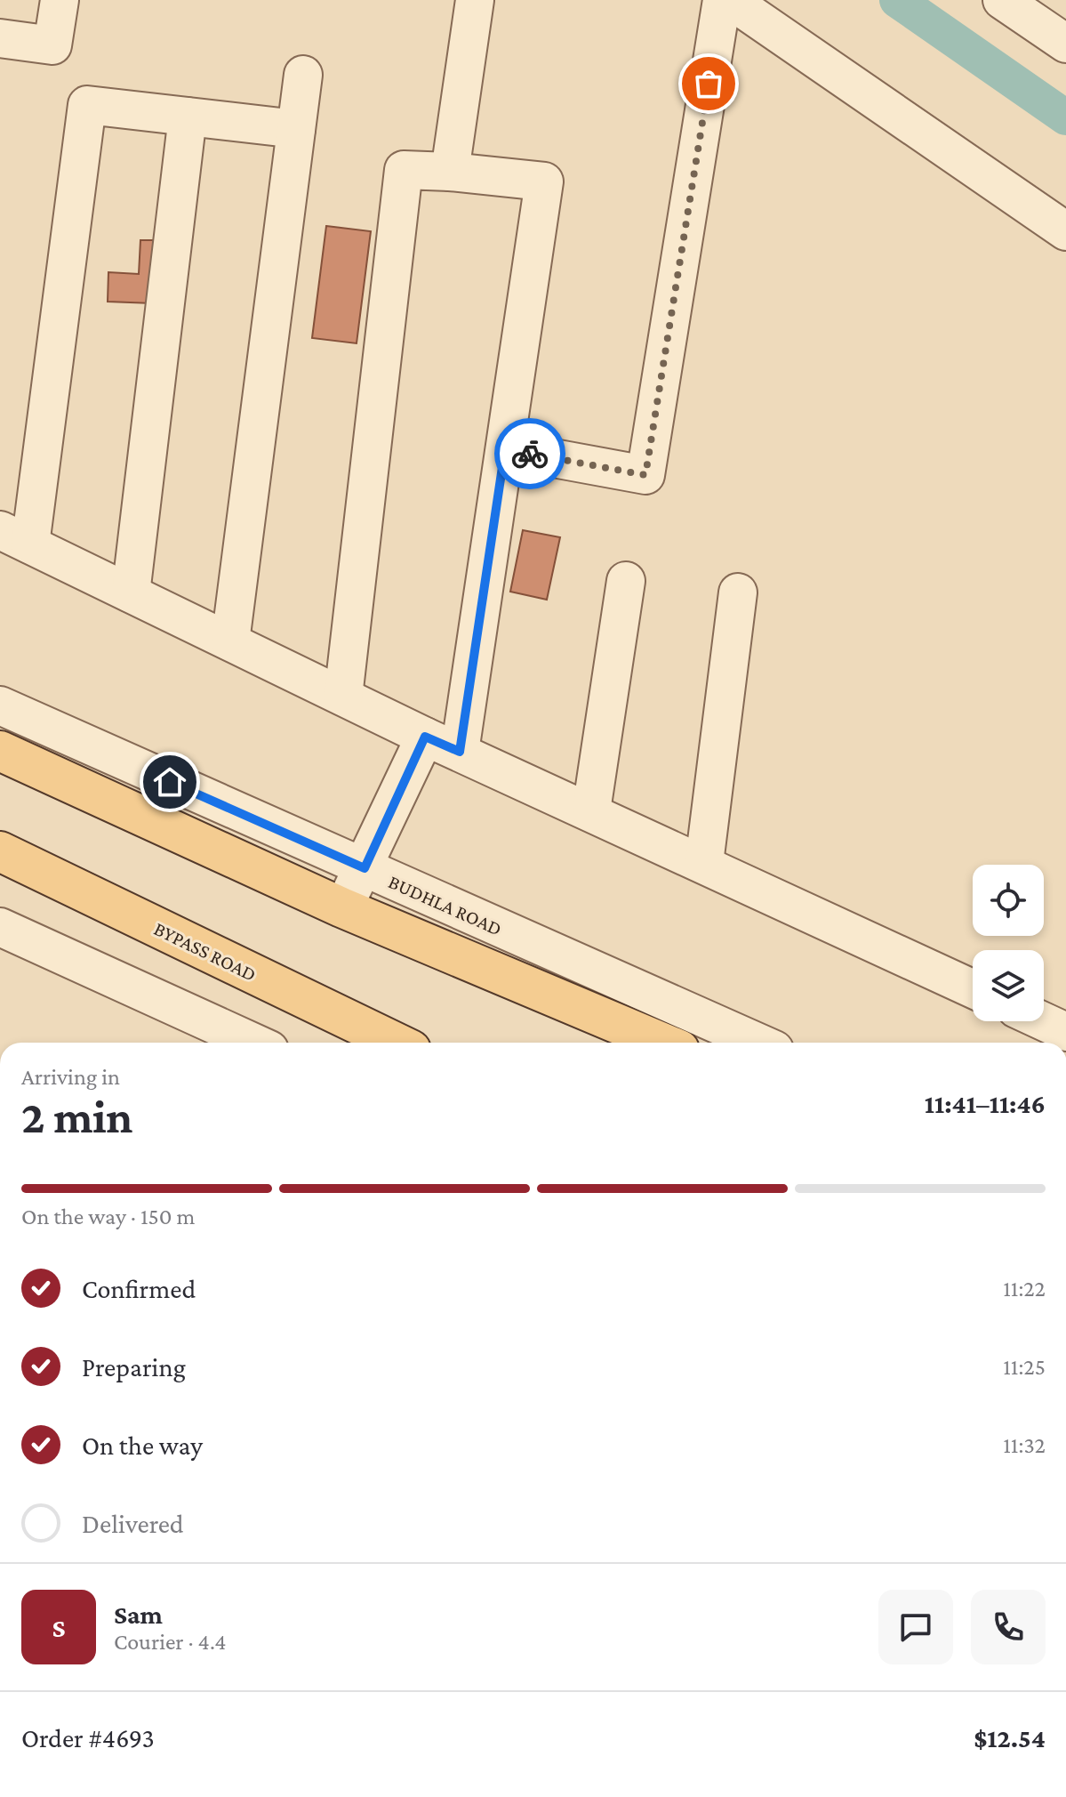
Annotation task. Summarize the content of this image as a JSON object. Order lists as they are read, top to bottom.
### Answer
{
  "streets": {
    "main road": ["BYPASS ROAD"],
    "street": ["BUDHLA ROAD"]
  },
  "page": {
    "heading": ["2 min", "Arriving in", "11:41–11:46"],
    "panel": [
      "Sam",
      "Courier · 4.4",
      "Order #4693",
      "$12.54"
    ],
    "bar": "On the way · 150 m",
    "list": [
      ["Confirmed", "11:22"],
      ["Preparing", "11:25"],
      ["On the way", "11:32"],
      "Delivered"
    ],
    "round": "S"
  }
}
